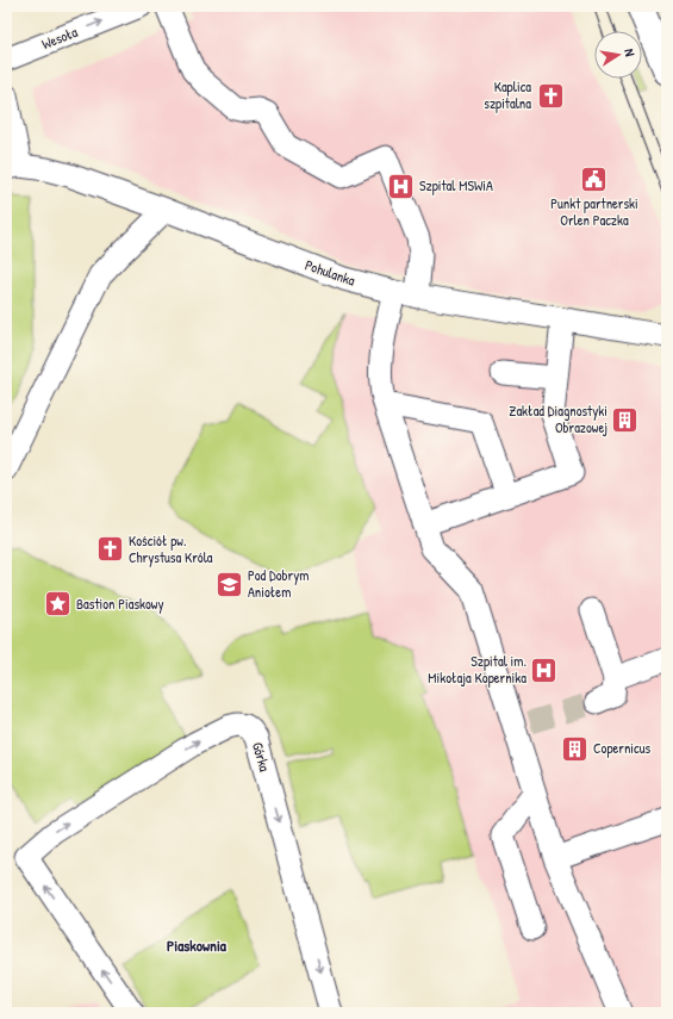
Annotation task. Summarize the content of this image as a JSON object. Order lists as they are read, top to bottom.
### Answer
{
  "streets": {
    "street": ["Wesoła", "Pohulanka", "Górka"]
  },
  "one_way": ["Wesoła"],
  "districts": ["Piaskownia"],
  "places": {
    "church": ["Kaplica szpitalna", "Kościół pw. Chrystusa Króla"],
    "public building": ["Punkt partnerski Orlen Paczka"],
    "hospital": ["Szpital MSWiA", "Szpital im. Mikołaja Kopernika"],
    "building": ["Zakład Diagnostyki Obrazowej", "Copernicus"],
    "school or university": ["Pod Dobrym Aniołem"],
    "place": ["Bastion Piaskowy"]
  },
  "north": "right"
}
